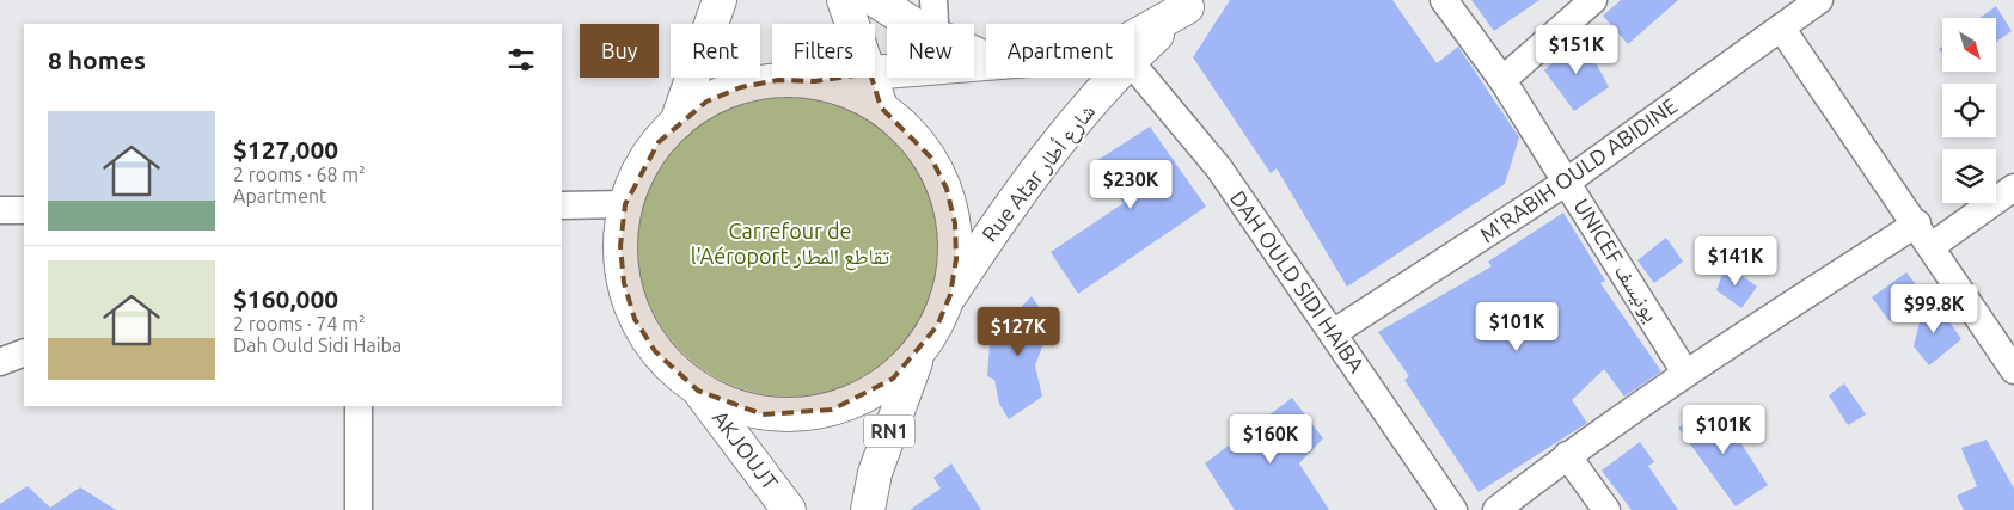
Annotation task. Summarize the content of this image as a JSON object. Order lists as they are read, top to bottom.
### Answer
{
  "streets": {
    "main road": ["Rue Atar شارع أطار", "RN1", "AKJOUJT"],
    "street": ["M'RABIH OULD ABIDINE", "UNICEF يونيسف", "DAH OULD SIDI HAIBA"]
  },
  "crossings": [
    ["M'RABIH OULD ABIDINE", "UNICEF يونيسف"],
    ["M'RABIH OULD ABIDINE", "DAH OULD SIDI HAIBA"]
  ],
  "parks": ["Carrefour de l'Aéroport تقاطع المطار"],
  "north": "bottom right",
  "page": {
    "chip": [
      "Buy",
      "Rent",
      "Filters",
      "New",
      "Apartment"
    ],
    "heading": "8 homes",
    "price": [
      "$151K",
      "$230K",
      "$141K",
      "$99.8K",
      "$101K",
      "$127K",
      "$101K",
      "$160K"
    ],
    "list": [
      {
        "name": "$127,000",
        "note": "2 rooms · 68 m² · Apartment"
      },
      {
        "name": "$160,000",
        "note": "2 rooms · 74 m² · Dah Ould Sidi Haiba"
      }
    ]
  }
}
